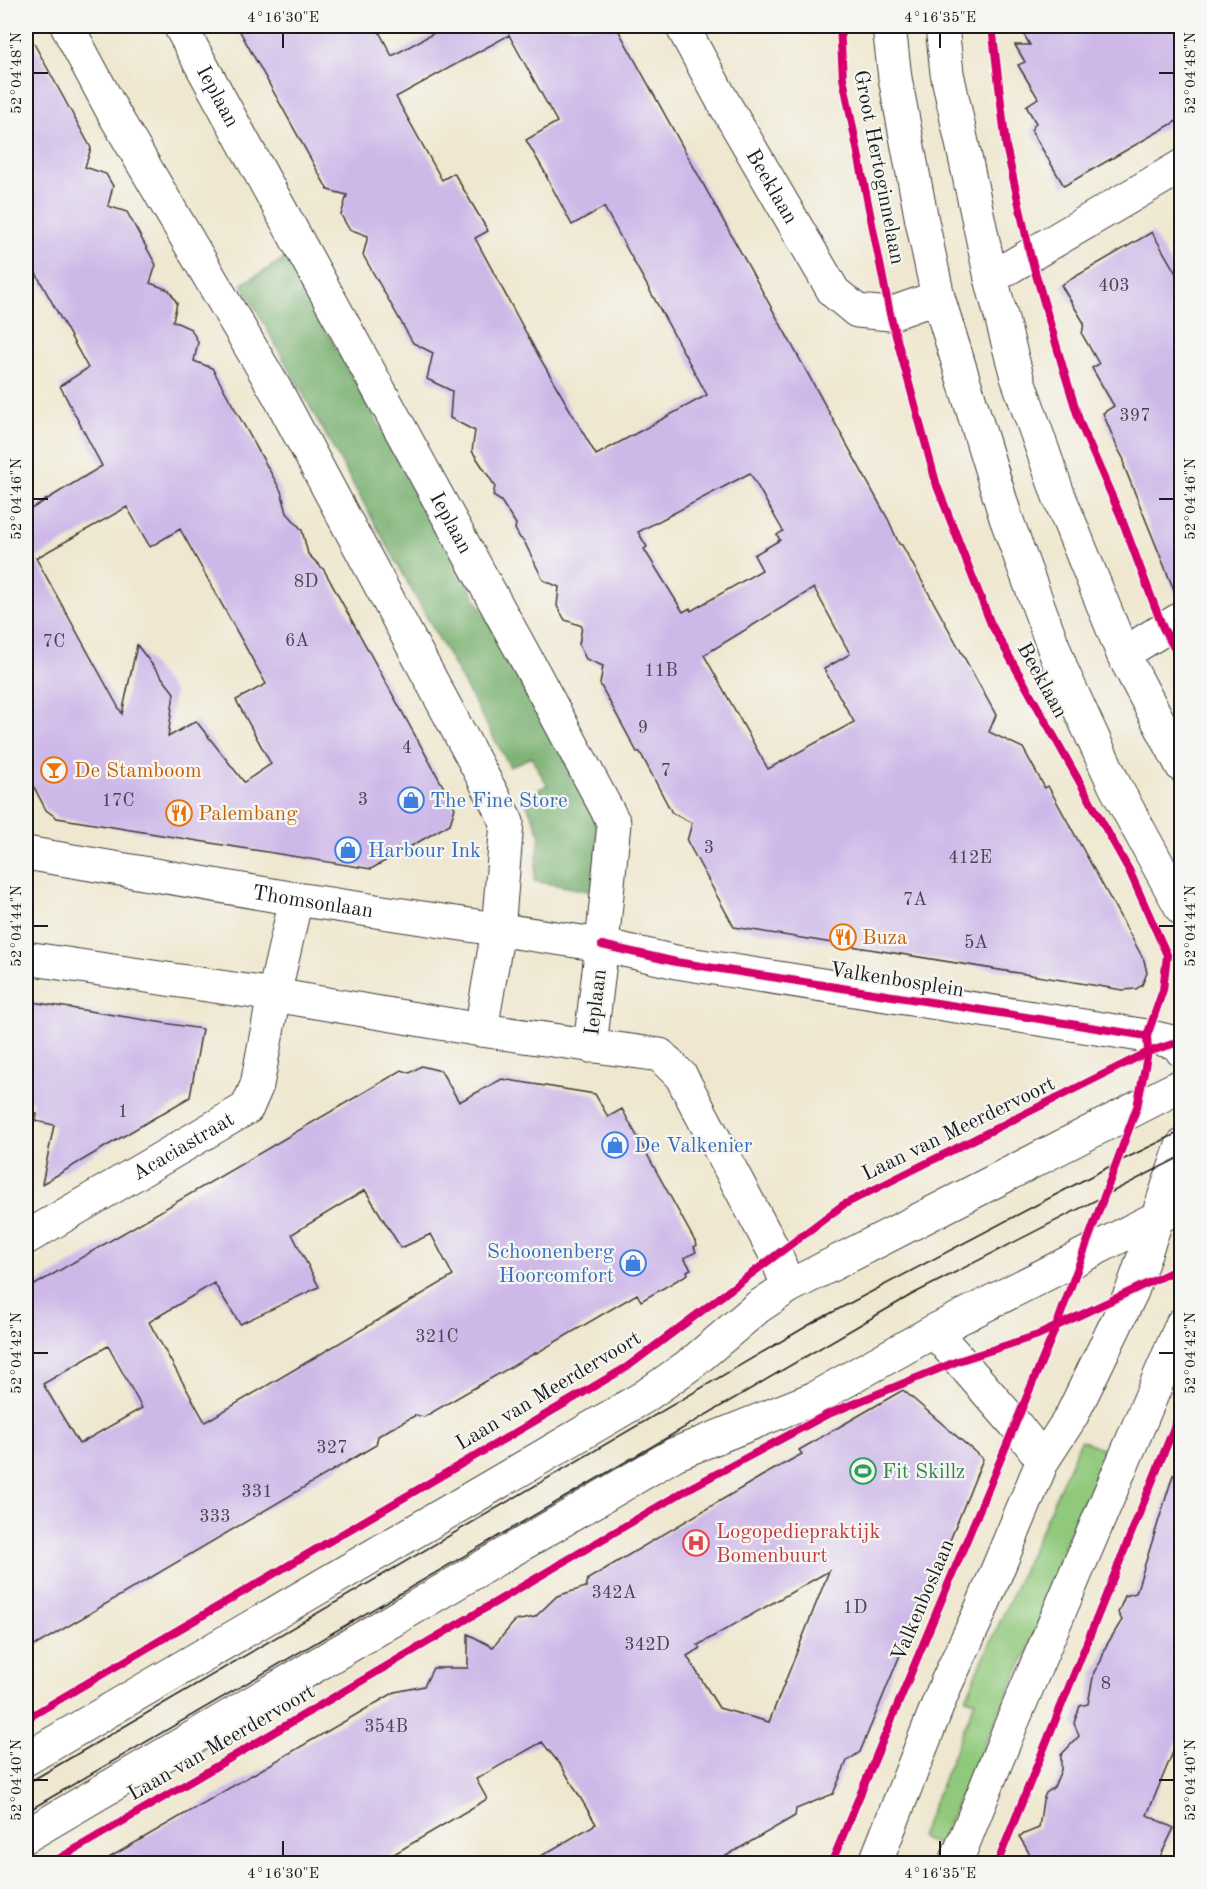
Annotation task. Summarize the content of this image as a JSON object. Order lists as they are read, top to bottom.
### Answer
{
  "streets": {
    "street": [
      "Ieplaan",
      "Groot Hertoginnelaan",
      "Beeklaan",
      "Thomsonlaan",
      "Valkenbosplein",
      "Laan van Meerdervoort",
      "Acaciastraat"
    ],
    "cycle path": ["Valkenboslaan"]
  },
  "crossings": [
    ["Ieplaan", "Thomsonlaan"],
    ["Ieplaan", "Valkenbosplein"],
    ["Groot Hertoginnelaan", "Beeklaan"],
    ["Thomsonlaan", "Valkenbosplein"],
    ["Thomsonlaan", "Acaciastraat"]
  ],
  "places": {
    "bar": ["De Stamboom"],
    "shop": [
      "The Fine Store",
      "Harbour Ink",
      "De Valkenier",
      "Schoonenberg Hoorcomfort"
    ],
    "restaurant": ["Palembang", "Buza"],
    "sports": ["Fit Skillz"],
    "hospital": ["Logopediepraktijk Bomenbuurt"]
  },
  "house_numbers": [
    "403",
    "397",
    "8D",
    "6A",
    "7C",
    "11B",
    "9",
    "4",
    "7",
    "3",
    "17C",
    "3",
    "412E",
    "7A",
    "5A",
    "1",
    "321C",
    "327",
    "331",
    "333",
    "342A",
    "1D",
    "342D",
    "8",
    "354B"
  ],
  "coordinates": [
    "4°16'30\"E",
    "4°16'35\"E",
    "52°04'48\"N",
    "52°04'46\"N",
    "52°04'44\"N",
    "52°04'42\"N",
    "52°04'40\"N"
  ]
}
